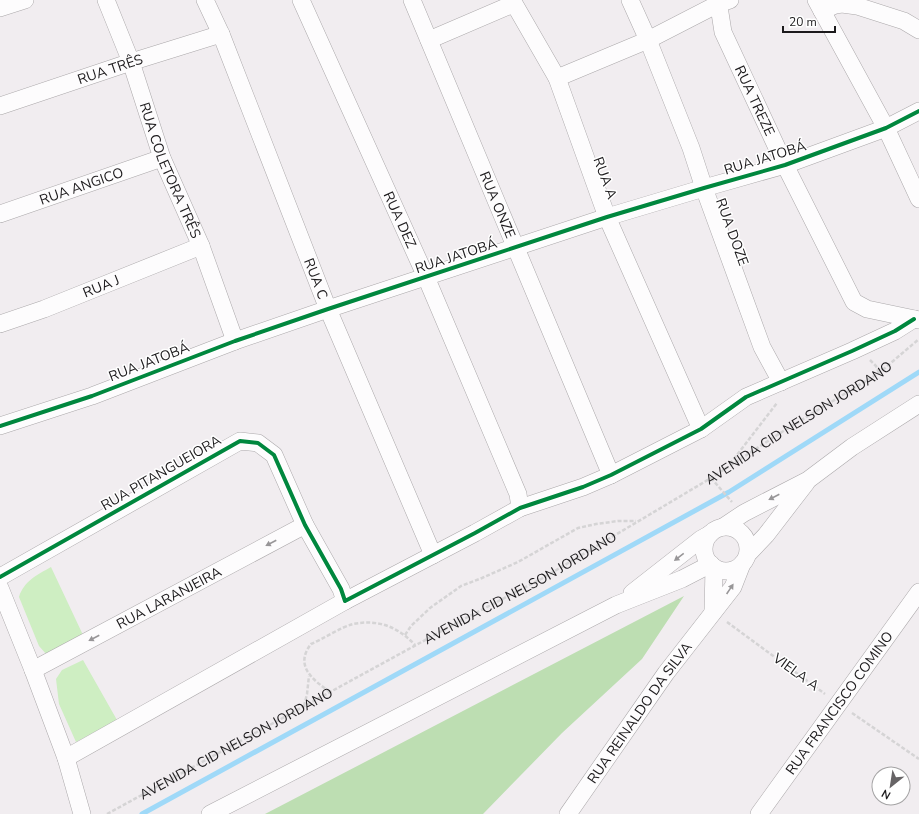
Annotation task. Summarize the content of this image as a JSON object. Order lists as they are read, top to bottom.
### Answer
{
  "streets": {
    "street": [
      "RUA TRÊS",
      "RUA TREZE",
      "RUA JATOBÁ",
      "RUA COLETORA TRÊS",
      "RUA A",
      "RUA ANGICO",
      "RUA ONZE",
      "RUA DEZ",
      "RUA DOZE",
      "RUA C",
      "RUA J",
      "RUA PITANGUEIORA",
      "RUA LARANJEIRA",
      "RUA FRANCISCO COMINO",
      "RUA REINALDO DA SILVA"
    ],
    "path": ["AVENIDA CID NELSON JORDANO", "VIELA A"]
  },
  "crossings": [
    ["RUA TRÊS", "RUA COLETORA TRÊS"],
    ["RUA TRÊS", "RUA C"],
    ["RUA TREZE", "RUA JATOBÁ"],
    ["RUA TREZE", "RUA A"],
    ["RUA TREZE", "RUA DOZE"],
    ["RUA JATOBÁ", "RUA COLETORA TRÊS"],
    ["RUA JATOBÁ", "RUA A"],
    ["RUA JATOBÁ", "RUA ONZE"],
    ["RUA JATOBÁ", "RUA DEZ"],
    ["RUA JATOBÁ", "RUA DOZE"],
    ["RUA JATOBÁ", "RUA C"],
    ["RUA COLETORA TRÊS", "RUA ANGICO"],
    ["RUA COLETORA TRÊS", "RUA J"],
    ["RUA PITANGUEIORA", "RUA LARANJEIRA"],
    ["VIELA A", "RUA FRANCISCO COMINO"],
    ["VIELA A", "RUA REINALDO DA SILVA"]
  ],
  "scale_bar": "20 m",
  "north": "bottom left"
}
